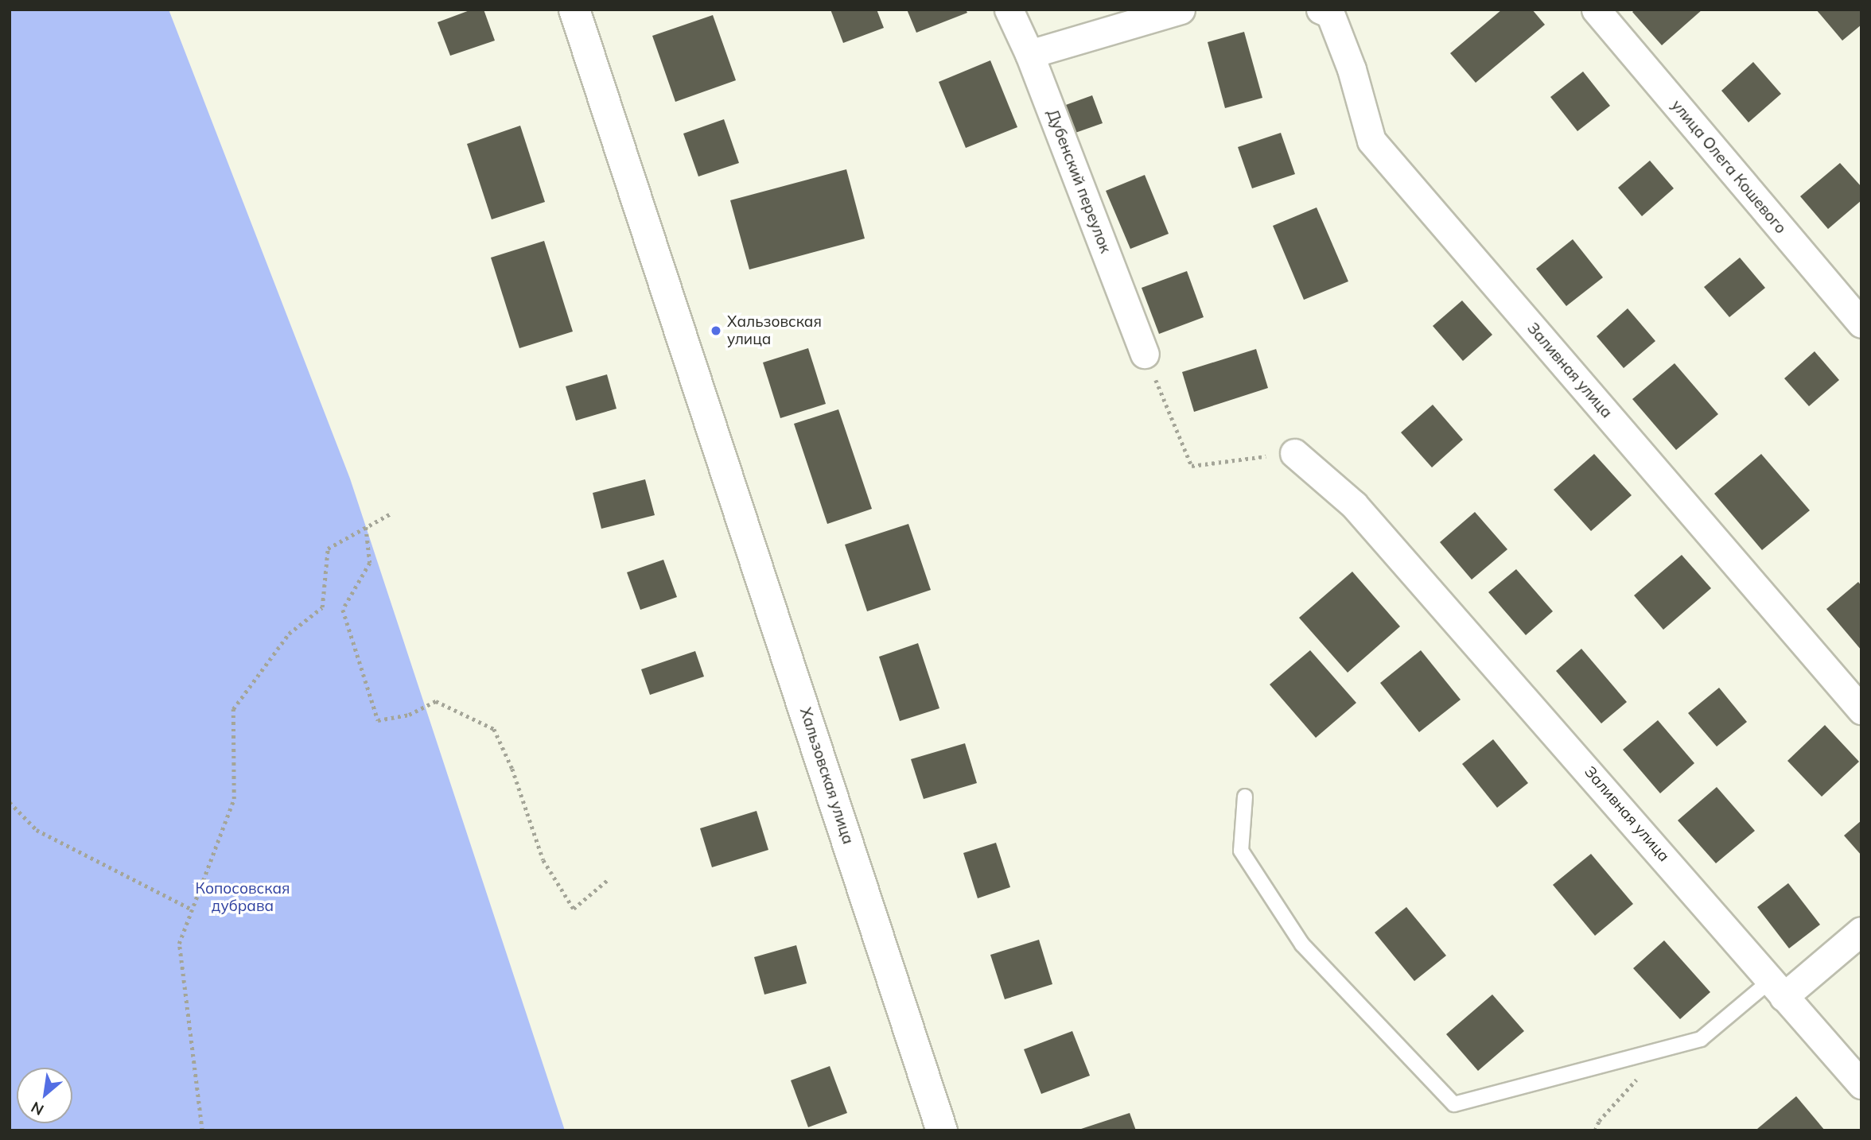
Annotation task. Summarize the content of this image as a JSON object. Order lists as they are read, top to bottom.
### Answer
{
  "streets": {
    "main road": ["Хальзовская улица"],
    "street": ["улица Олега Кошевого", "Дубенский переулок", "Заливная улица"]
  },
  "parks": ["Копосовская дубрава"],
  "places": ["Хальзовская улица"],
  "north": "bottom left"
}
